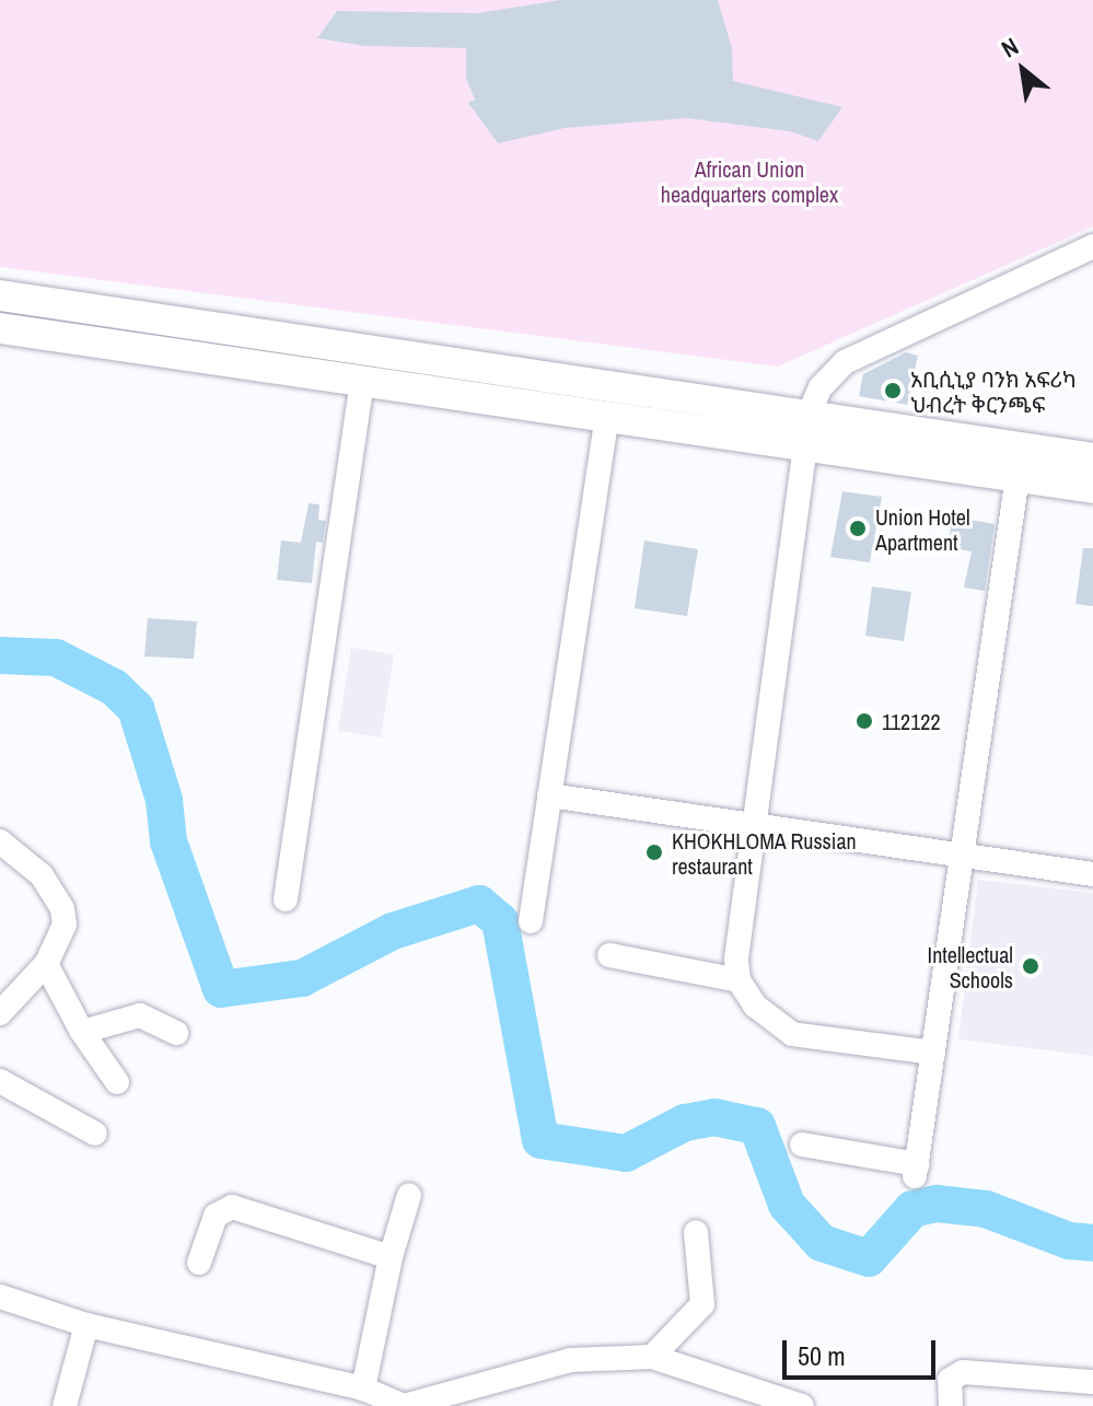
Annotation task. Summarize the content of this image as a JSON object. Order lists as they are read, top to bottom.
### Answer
{
  "parks": ["African Union headquarters complex"],
  "places": [
    "አቢሲኒያ ባንክ አፍሪካ ህብረት ቅርንጫፍ",
    "Union Hotel Apartment",
    "112122",
    "KHOKHLOMA Russian restaurant",
    "Intellectual Schools"
  ],
  "scale_bar": "50 m",
  "north": "top left"
}
